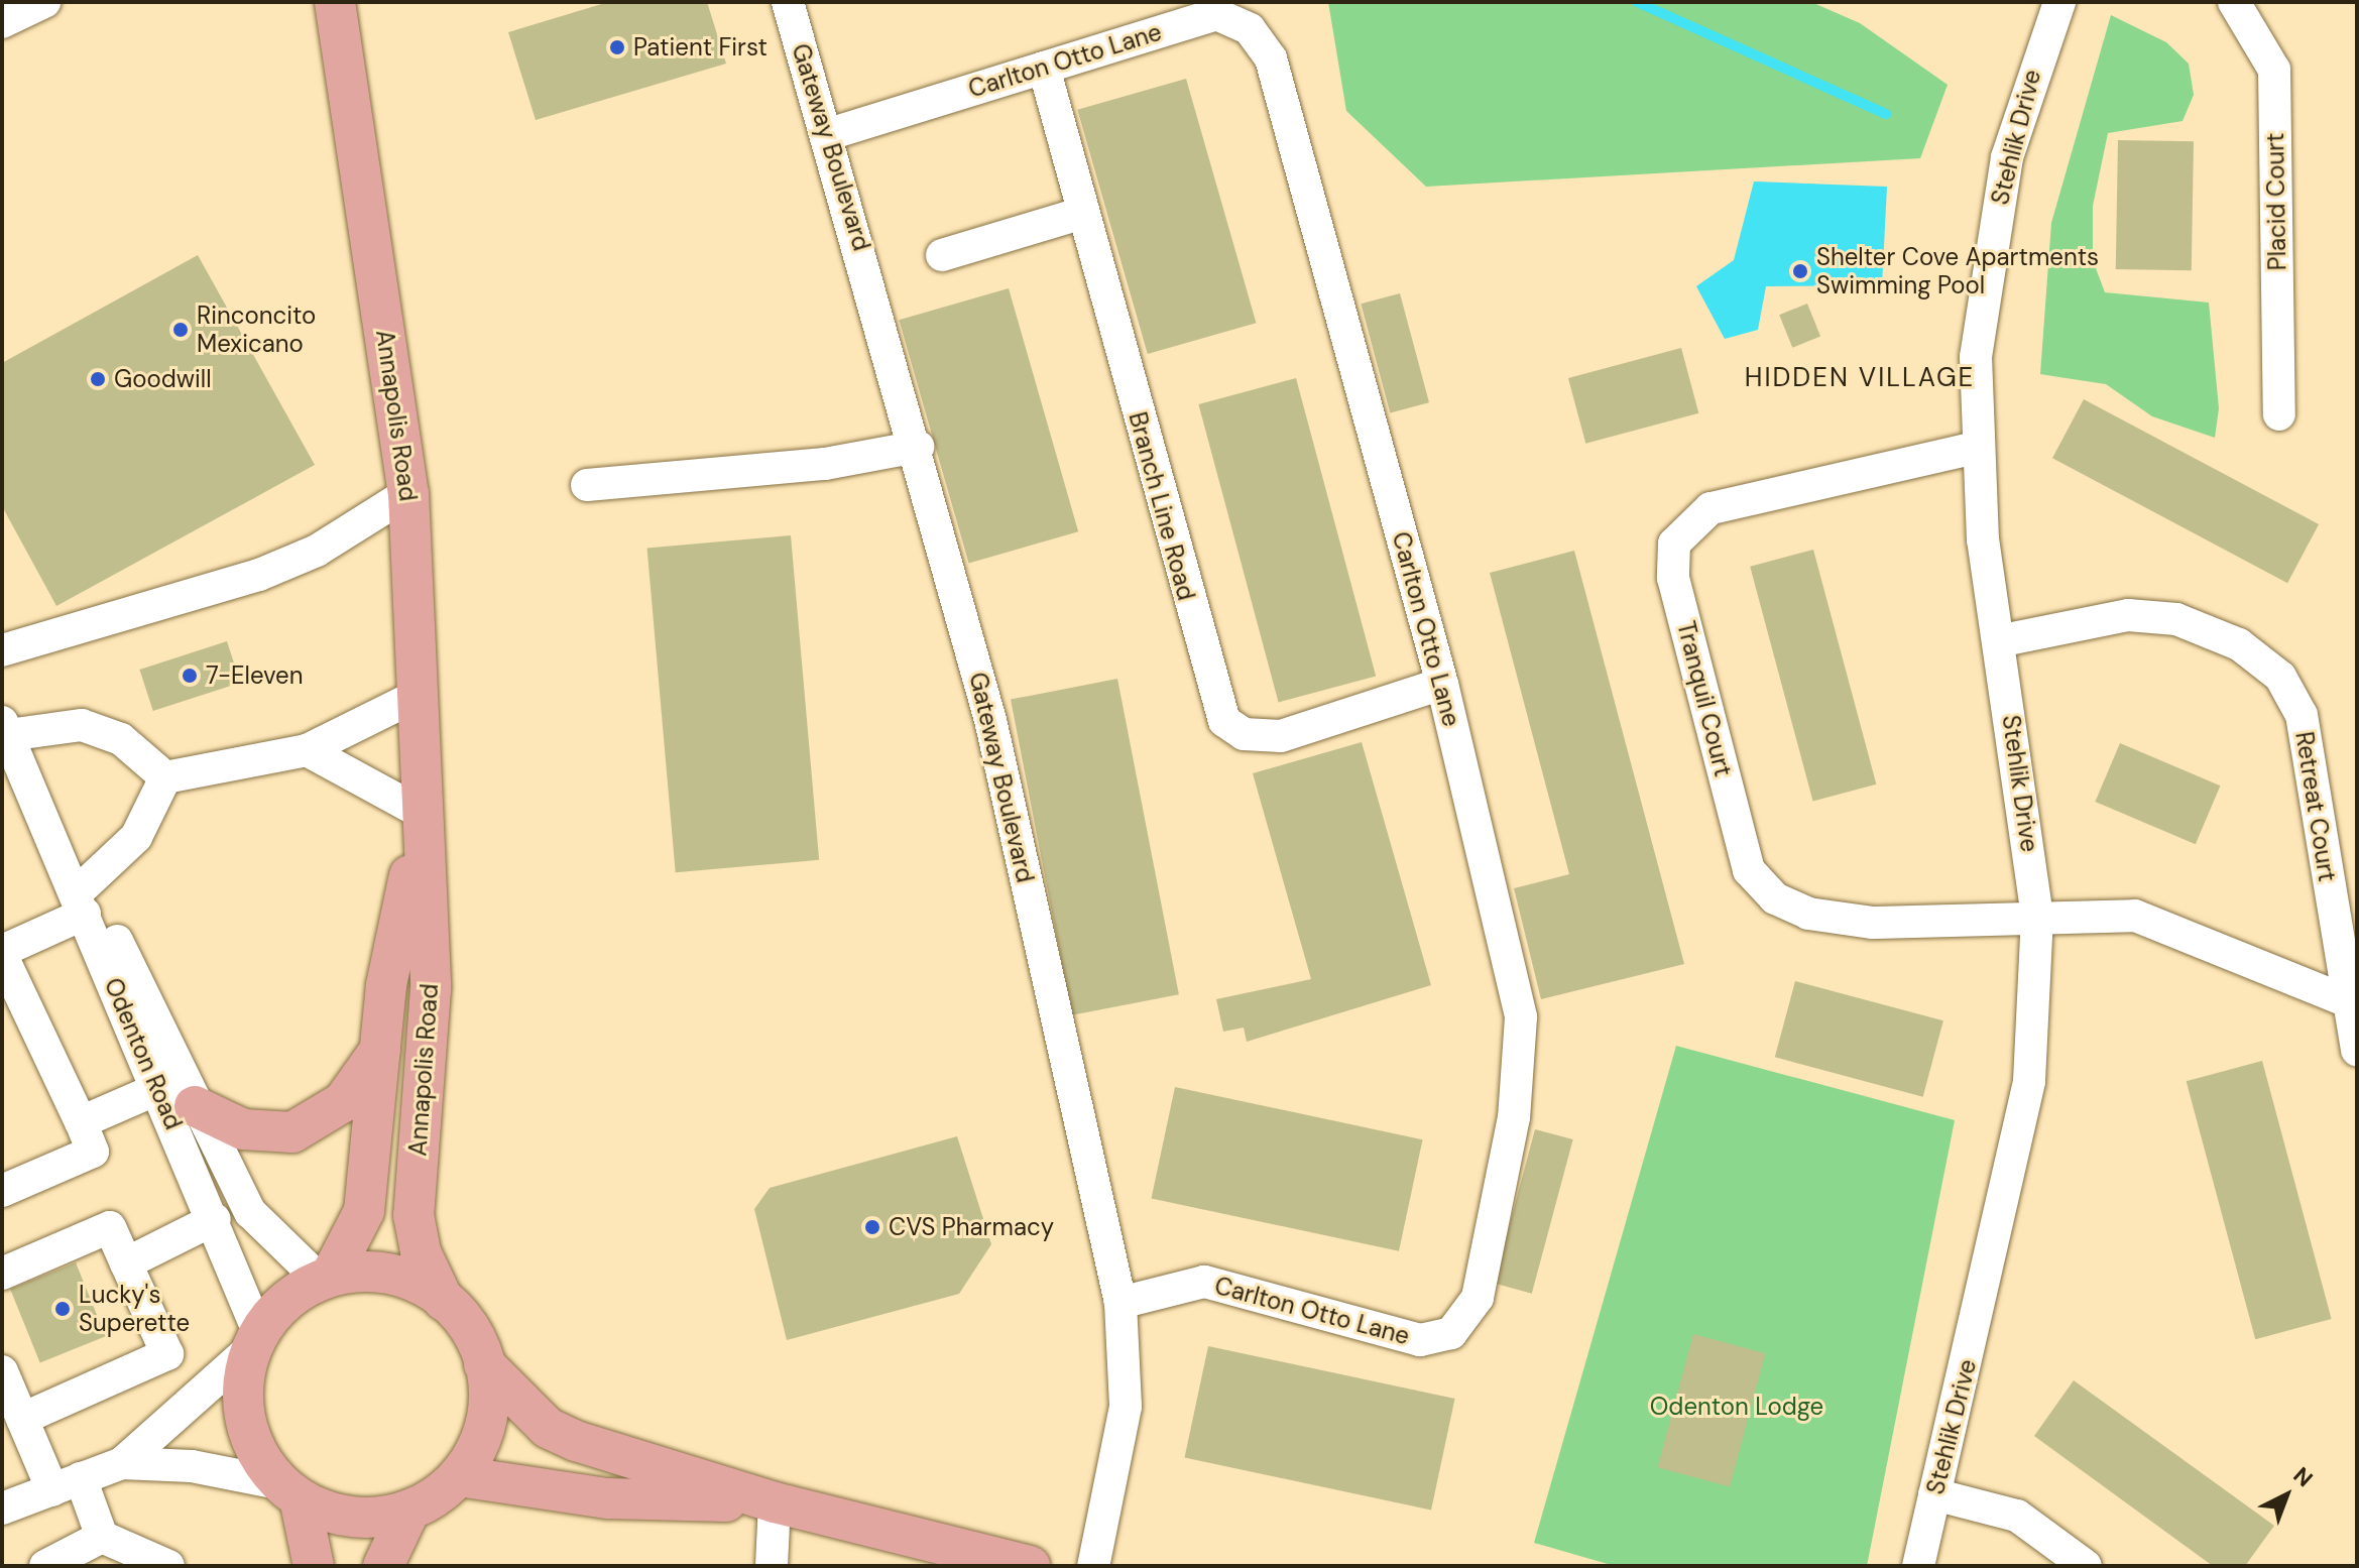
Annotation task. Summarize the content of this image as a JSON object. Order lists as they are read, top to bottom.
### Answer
{
  "streets": {
    "main road": ["Annapolis Road"],
    "street": [
      "Carlton Otto Lane",
      "Stehlik Drive",
      "Gateway Boulevard",
      "Placid Court",
      "Branch Line Road",
      "Tranquil Court",
      "Retreat Court",
      "Odenton Road"
    ]
  },
  "crossings": [
    ["Carlton Otto Lane", "Gateway Boulevard"],
    ["Carlton Otto Lane", "Branch Line Road"],
    ["Stehlik Drive", "Tranquil Court"],
    ["Stehlik Drive", "Retreat Court"],
    ["Annapolis Road", "Odenton Road"]
  ],
  "districts": ["HIDDEN VILLAGE"],
  "parks": ["Odenton Lodge"],
  "places": [
    "Patient First",
    "Shelter Cove Apartments Swimming Pool",
    "Rinconcito Mexicano",
    "Goodwill",
    "7-Eleven",
    "CVS Pharmacy",
    "Lucky's Superette"
  ],
  "north": "top right"
}
